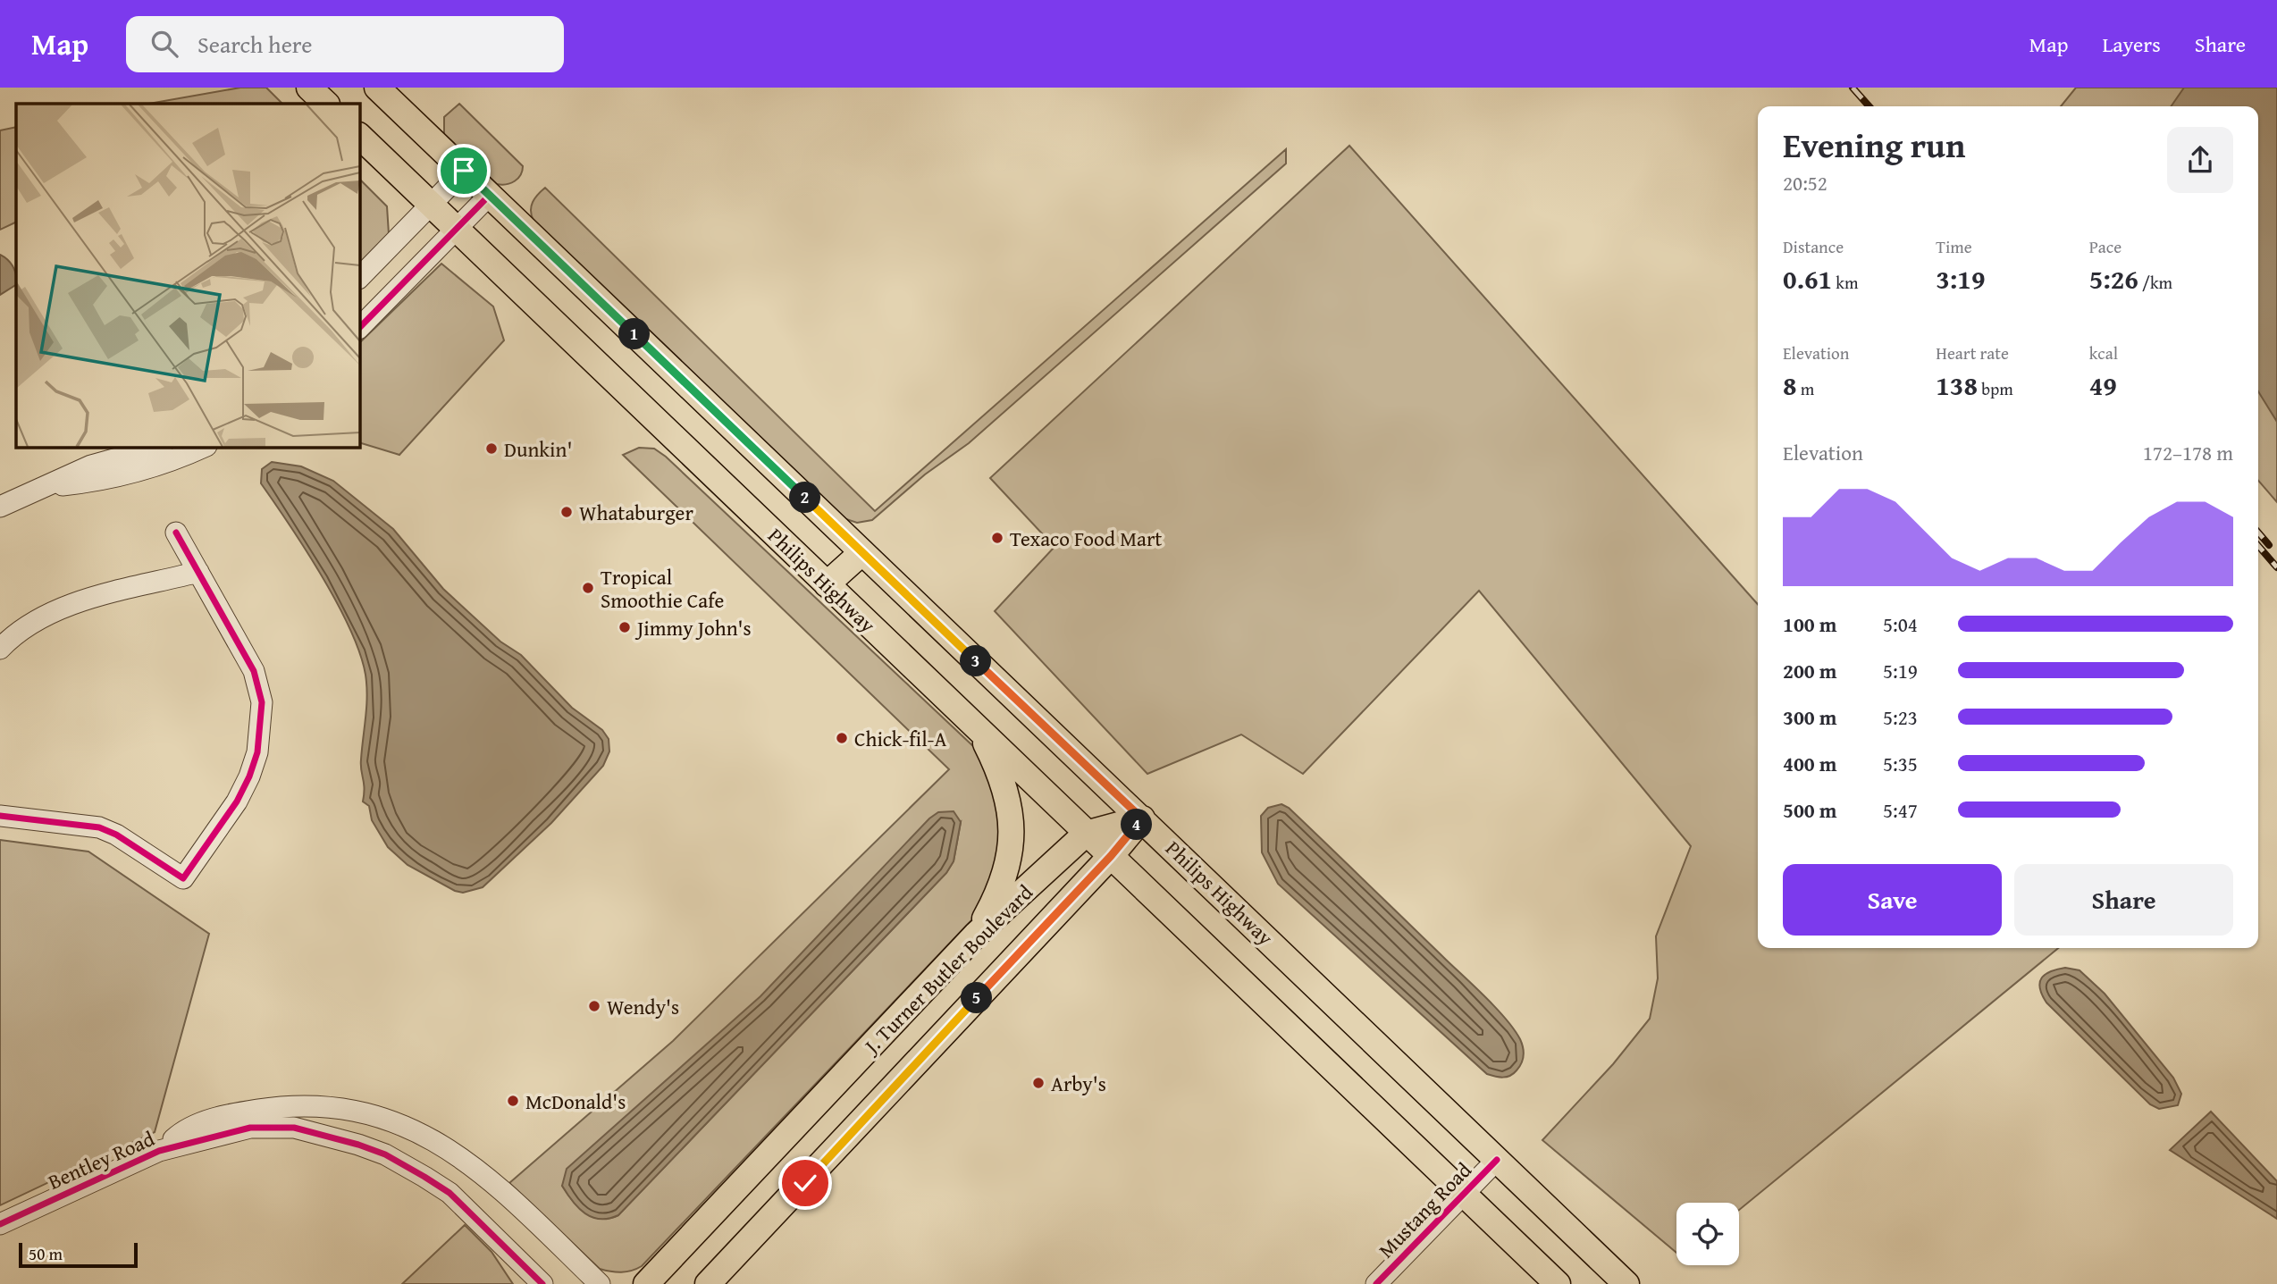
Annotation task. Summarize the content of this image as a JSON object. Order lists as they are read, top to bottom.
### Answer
{
  "streets": {
    "main road": ["Philips Highway", "J. Turner Butler Boulevard"],
    "street": ["Bentley Road", "Mustang Road"]
  },
  "crossings": [
    ["Philips Highway", "J. Turner Butler Boulevard"],
    ["Philips Highway", "Mustang Road"]
  ],
  "places": [
    "Dunkin'",
    "Whataburger",
    "Texaco Food Mart",
    "Tropical Smoothie Cafe",
    "Jimmy John's",
    "Chick-fil-A",
    "Wendy's",
    "Arby's",
    "McDonald's"
  ],
  "scale_bar": "50 m",
  "page": {
    "header": "Map",
    "search": "Search here",
    "nav": ["Map", "Layers", "Share"],
    "heading": ["Evening run", "20:52"],
    "stats": [
      ["Distance", "0.61 km"],
      ["Time", "3:19"],
      ["Pace", "5:26 /km"],
      ["Elevation", "8 m"],
      ["Heart rate", "138 bpm"],
      ["kcal", "49"]
    ],
    "pins": [
      "1",
      "2",
      "3",
      "4",
      "5"
    ],
    "chart": ["Elevation", "172–178 m"],
    "list": [
      {
        "name": "100 m",
        "note": "5:04"
      },
      {
        "name": "200 m",
        "note": "5:19"
      },
      {
        "name": "300 m",
        "note": "5:23"
      },
      {
        "name": "400 m",
        "note": "5:35"
      },
      {
        "name": "500 m",
        "note": "5:47"
      }
    ],
    "buttons": ["Save", "Share"],
    "scale": "50 m"
  }
}
